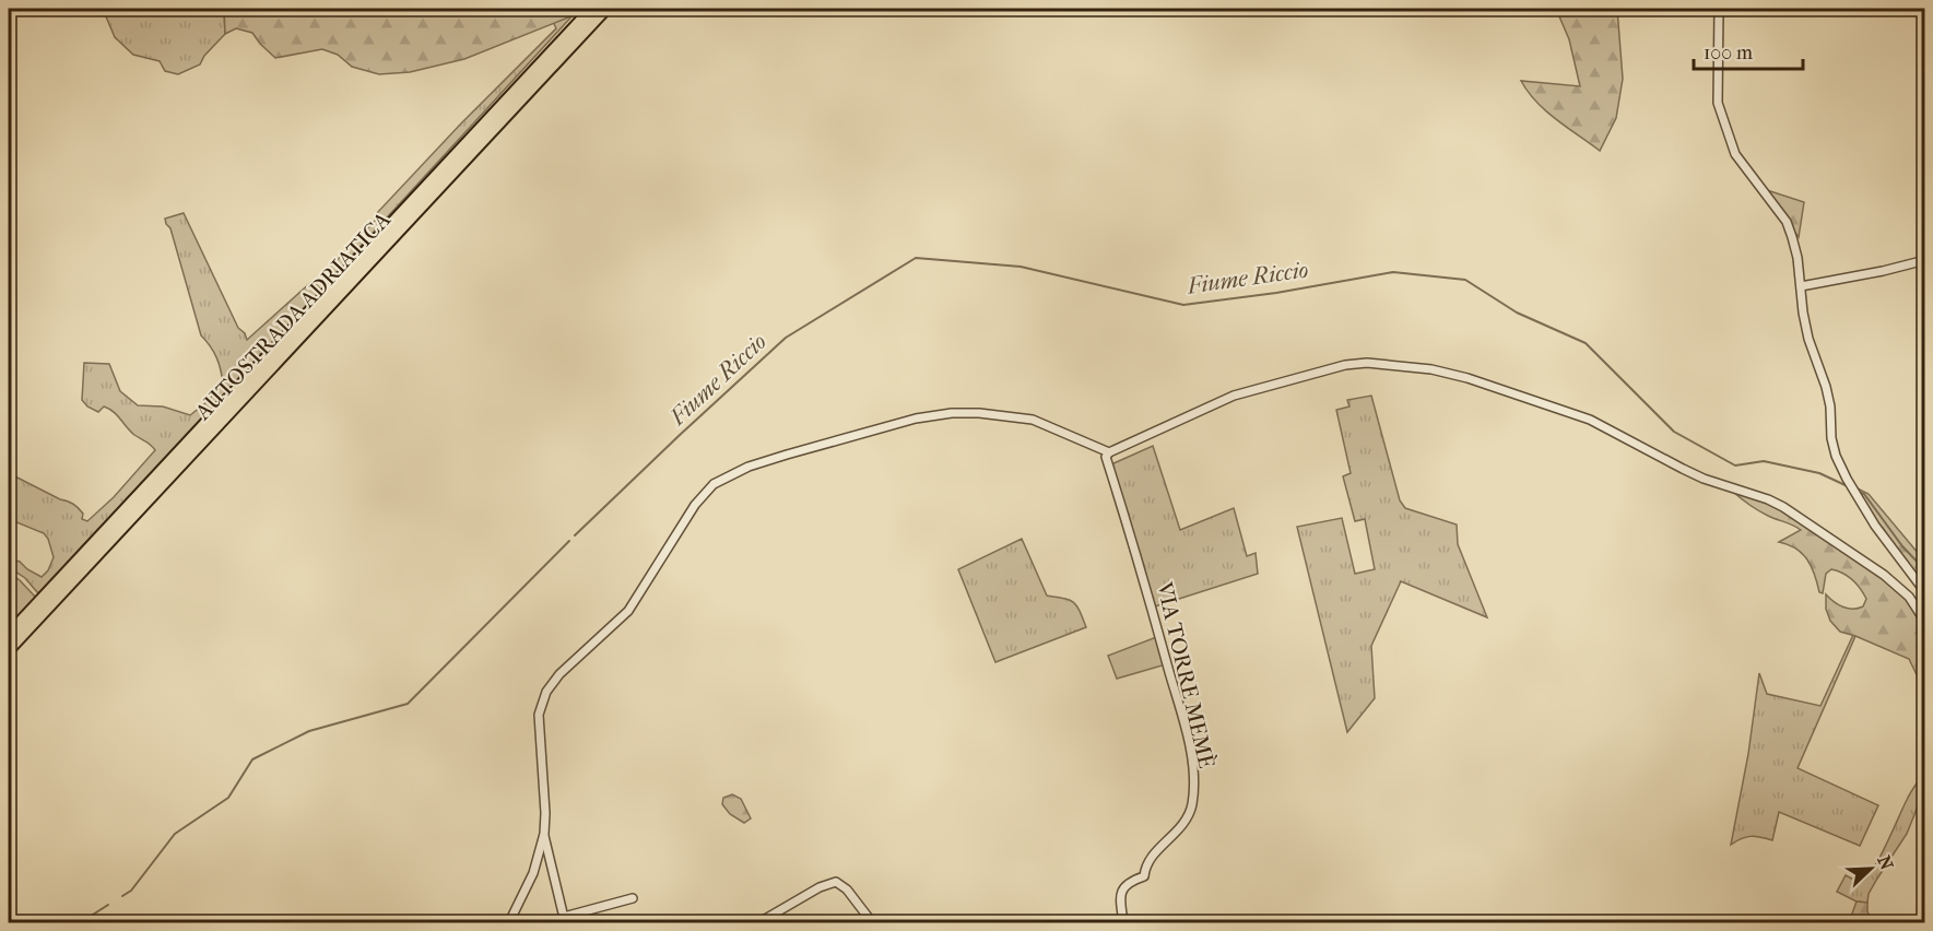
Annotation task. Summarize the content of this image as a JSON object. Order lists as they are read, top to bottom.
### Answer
{
  "streets": {
    "highway": ["AUTOSTRADA ADRIATICA"],
    "street": ["VIA TORRE MEMÈ"]
  },
  "water": ["Fiume Riccio"],
  "scale_bar": "100 m",
  "north": "top right"
}
